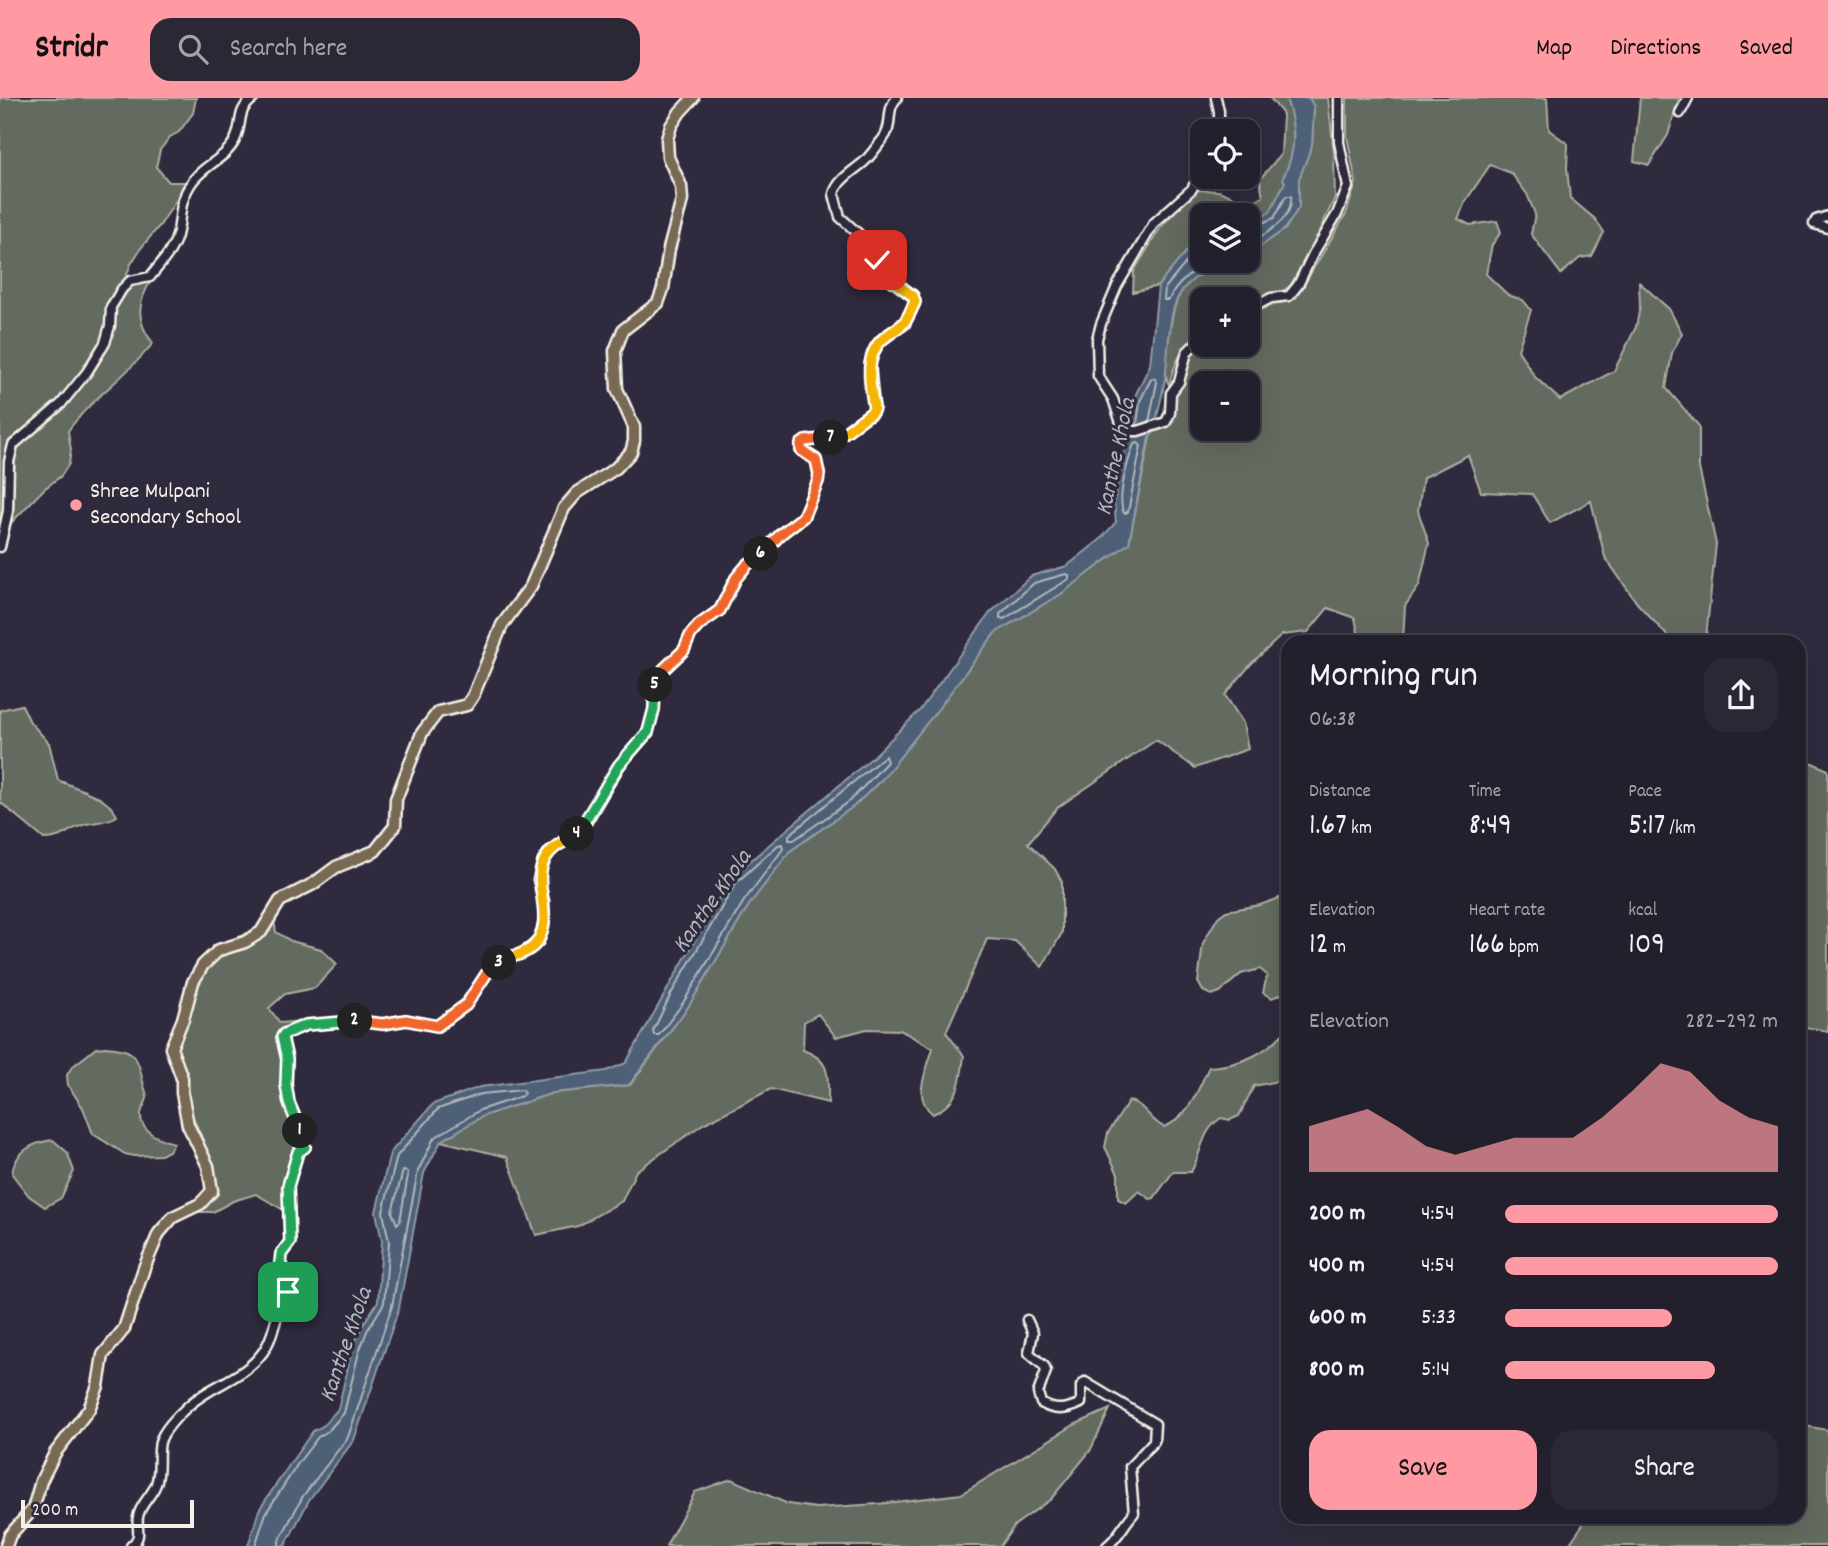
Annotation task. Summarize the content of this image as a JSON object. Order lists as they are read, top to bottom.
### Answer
{
  "water": ["Kanthe Khola"],
  "places": ["Shree Mulpani Secondary School"],
  "scale_bar": "200 m",
  "page": {
    "header": "Stridr",
    "search": "Search here",
    "nav": ["Map", "Directions", "Saved"],
    "map_buttons": ["+", "−"],
    "pins": [
      "7",
      "6",
      "5",
      "4",
      "3",
      "2",
      "1"
    ],
    "heading": ["Morning run", "06:38"],
    "stats": [
      ["Distance", "1.67 km"],
      ["Time", "8:49"],
      ["Pace", "5:17 /km"],
      ["Elevation", "12 m"],
      ["Heart rate", "166 bpm"],
      ["kcal", "109"]
    ],
    "chart": ["Elevation", "282–292 m"],
    "list": [
      {
        "name": "200 m",
        "note": "4:54"
      },
      {
        "name": "400 m",
        "note": "4:54"
      },
      {
        "name": "600 m",
        "note": "5:33"
      },
      {
        "name": "800 m",
        "note": "5:14"
      }
    ],
    "buttons": ["Save", "Share"],
    "scale": "200 m"
  }
}
